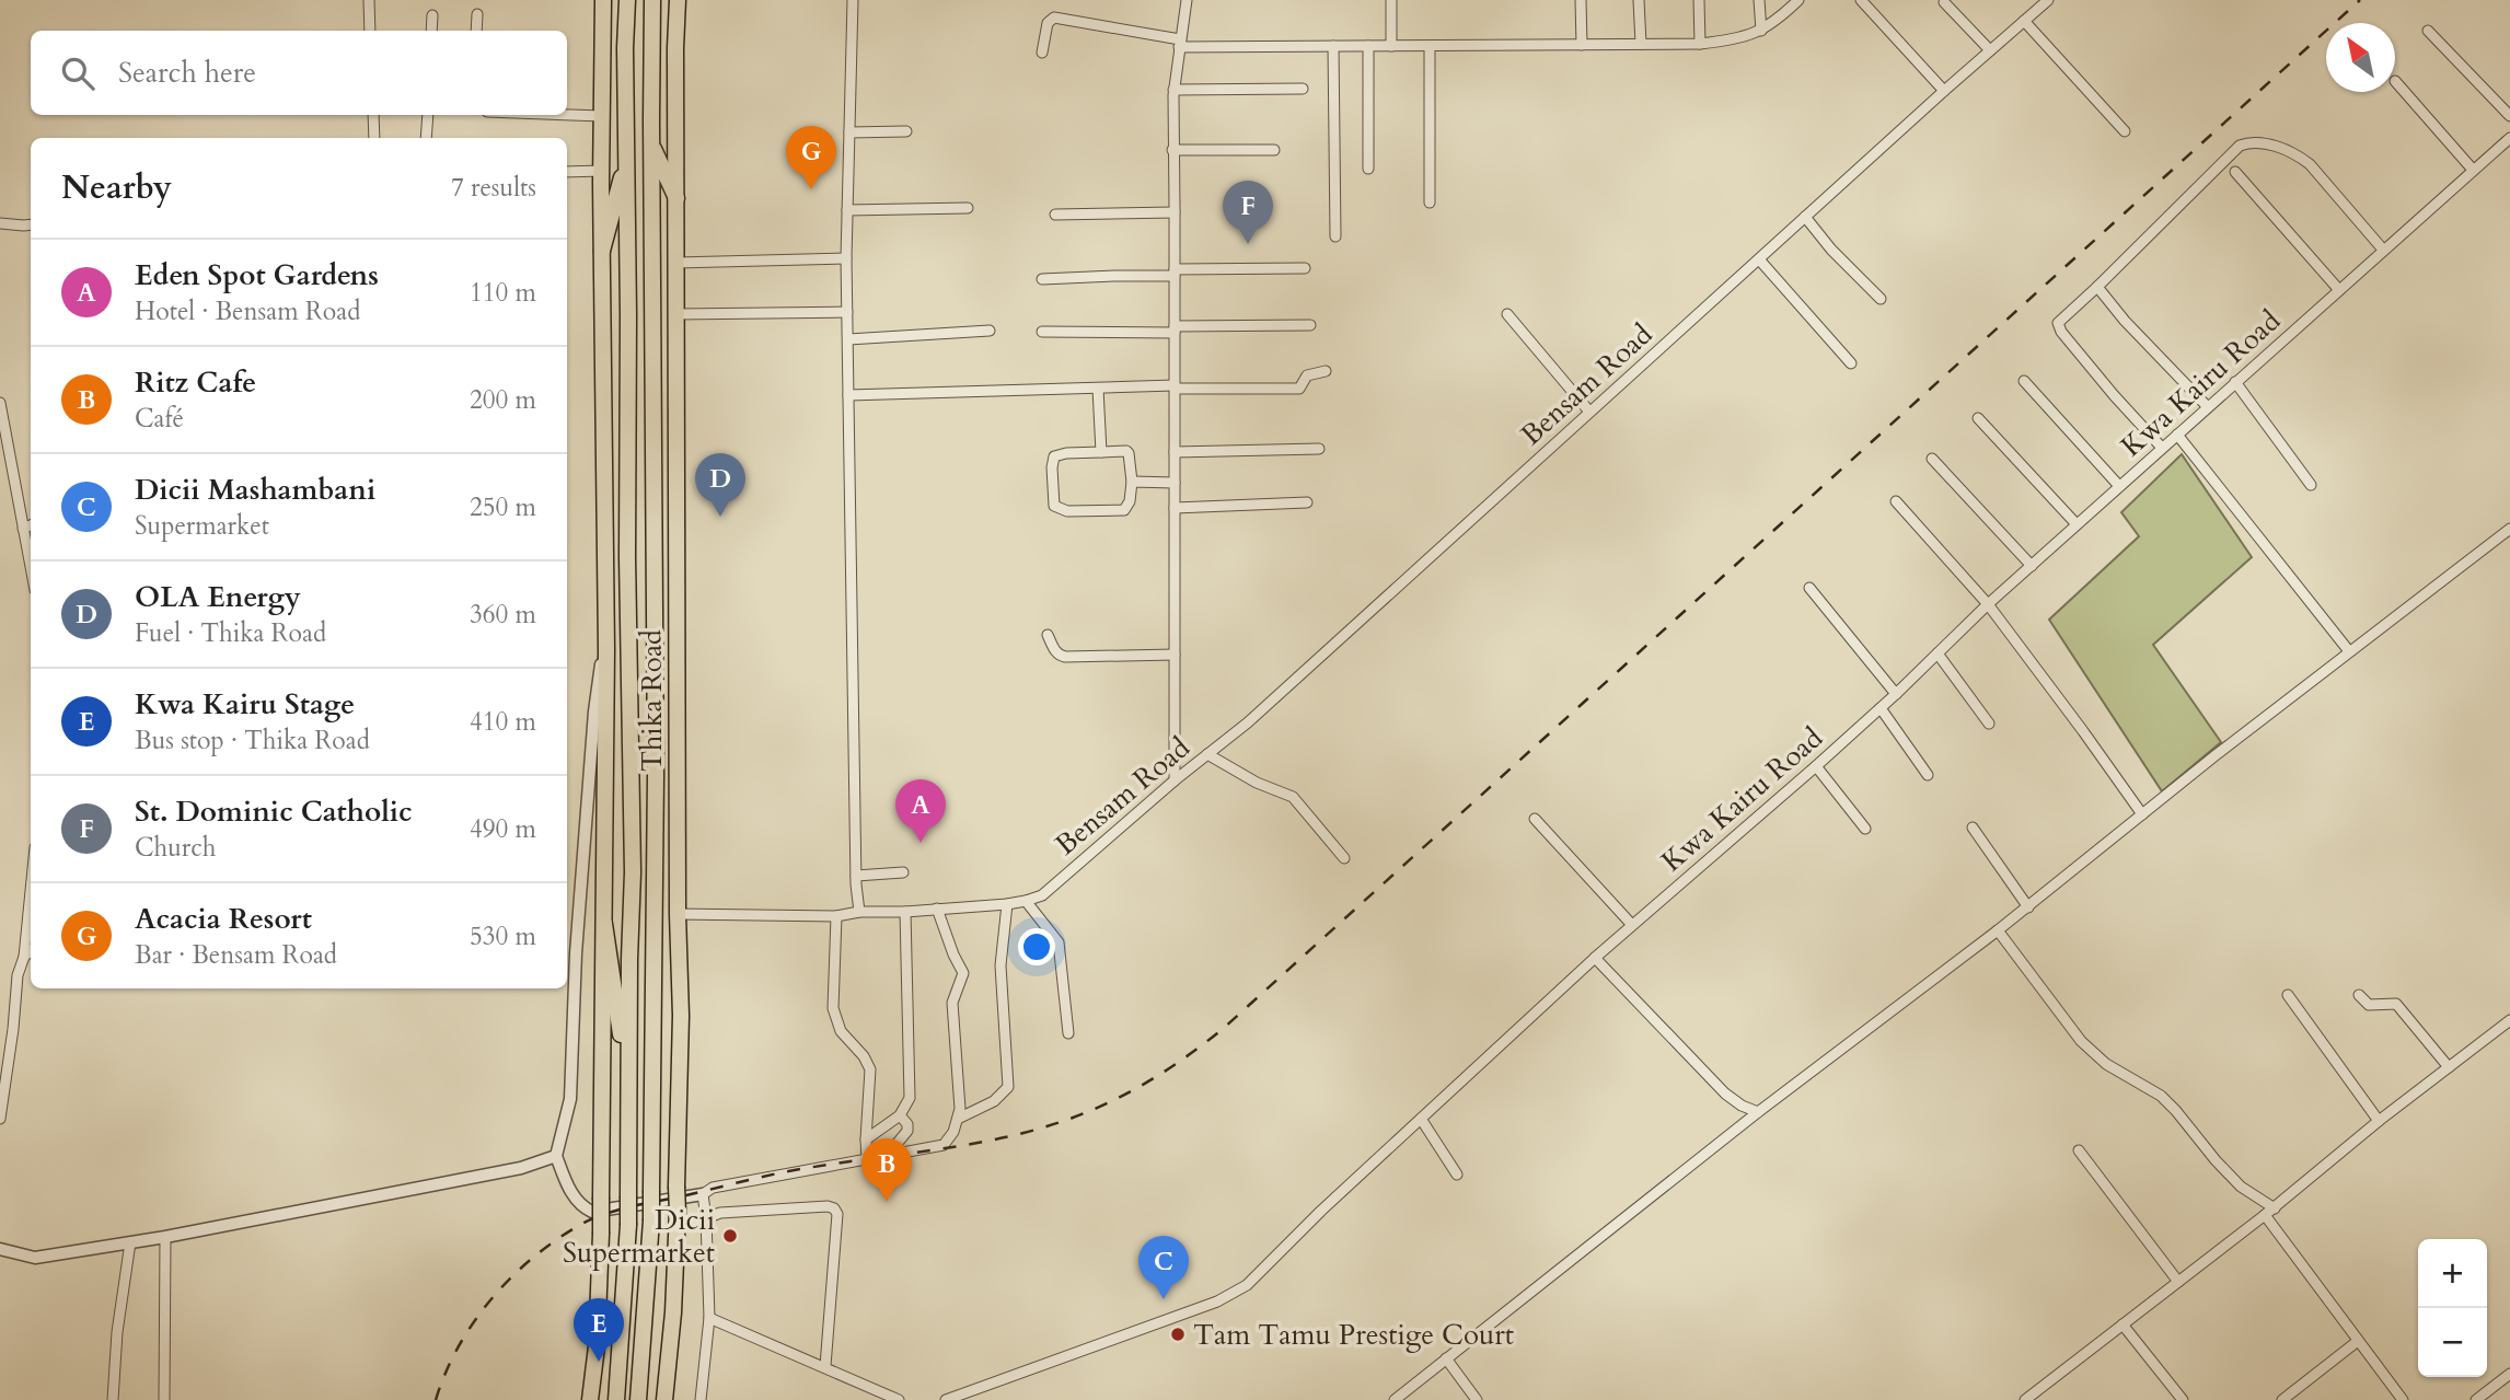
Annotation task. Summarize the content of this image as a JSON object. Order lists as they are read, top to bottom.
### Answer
{
  "streets": {
    "main road": ["Thika Road"],
    "street": ["Kwa Kairu Road", "Bensam Road"]
  },
  "crossings": [
    ["Bensam Road", "Thika Road"]
  ],
  "places": ["Dicii Supermarket", "Tam Tamu Prestige Court"],
  "north": "top left",
  "page": {
    "search": "Search here",
    "pins": [
      "G",
      "F",
      "D",
      "A",
      "B",
      "C",
      "E"
    ],
    "heading": ["Nearby", "7 results"],
    "list": [
      {
        "mark": "A",
        "name": "Eden Spot Gardens",
        "note": "Hotel · Bensam Road",
        "value": "110 m"
      },
      {
        "mark": "B",
        "name": "Ritz Cafe",
        "note": "Café",
        "value": "200 m"
      },
      {
        "mark": "C",
        "name": "Dicii Mashambani",
        "note": "Supermarket",
        "value": "250 m"
      },
      {
        "mark": "D",
        "name": "OLA Energy",
        "note": "Fuel · Thika Road",
        "value": "360 m"
      },
      {
        "mark": "E",
        "name": "Kwa Kairu Stage",
        "note": "Bus stop · Thika Road",
        "value": "410 m"
      },
      {
        "mark": "F",
        "name": "St. Dominic Catholic",
        "note": "Church",
        "value": "490 m"
      },
      {
        "mark": "G",
        "name": "Acacia Resort",
        "note": "Bar · Bensam Road",
        "value": "530 m"
      }
    ],
    "map_buttons": ["+", "−"]
  }
}
